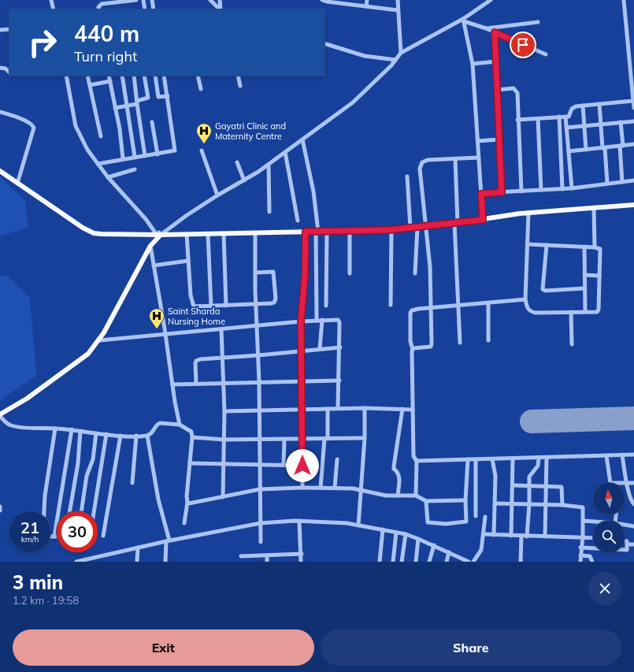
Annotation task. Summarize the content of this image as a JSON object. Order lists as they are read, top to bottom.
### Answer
{
  "places": {
    "hospital": ["Gayatri Clinic and Maternity Centre", "Saint Sharda Nursing Home"]
  },
  "north": "top",
  "page": {
    "turn": ["440 m", "Turn right"],
    "speed": "21 km/h",
    "limit": "30",
    "heading": ["3 min", "1.2 km · 19:58"],
    "buttons": ["Exit", "Share"]
  }
}
